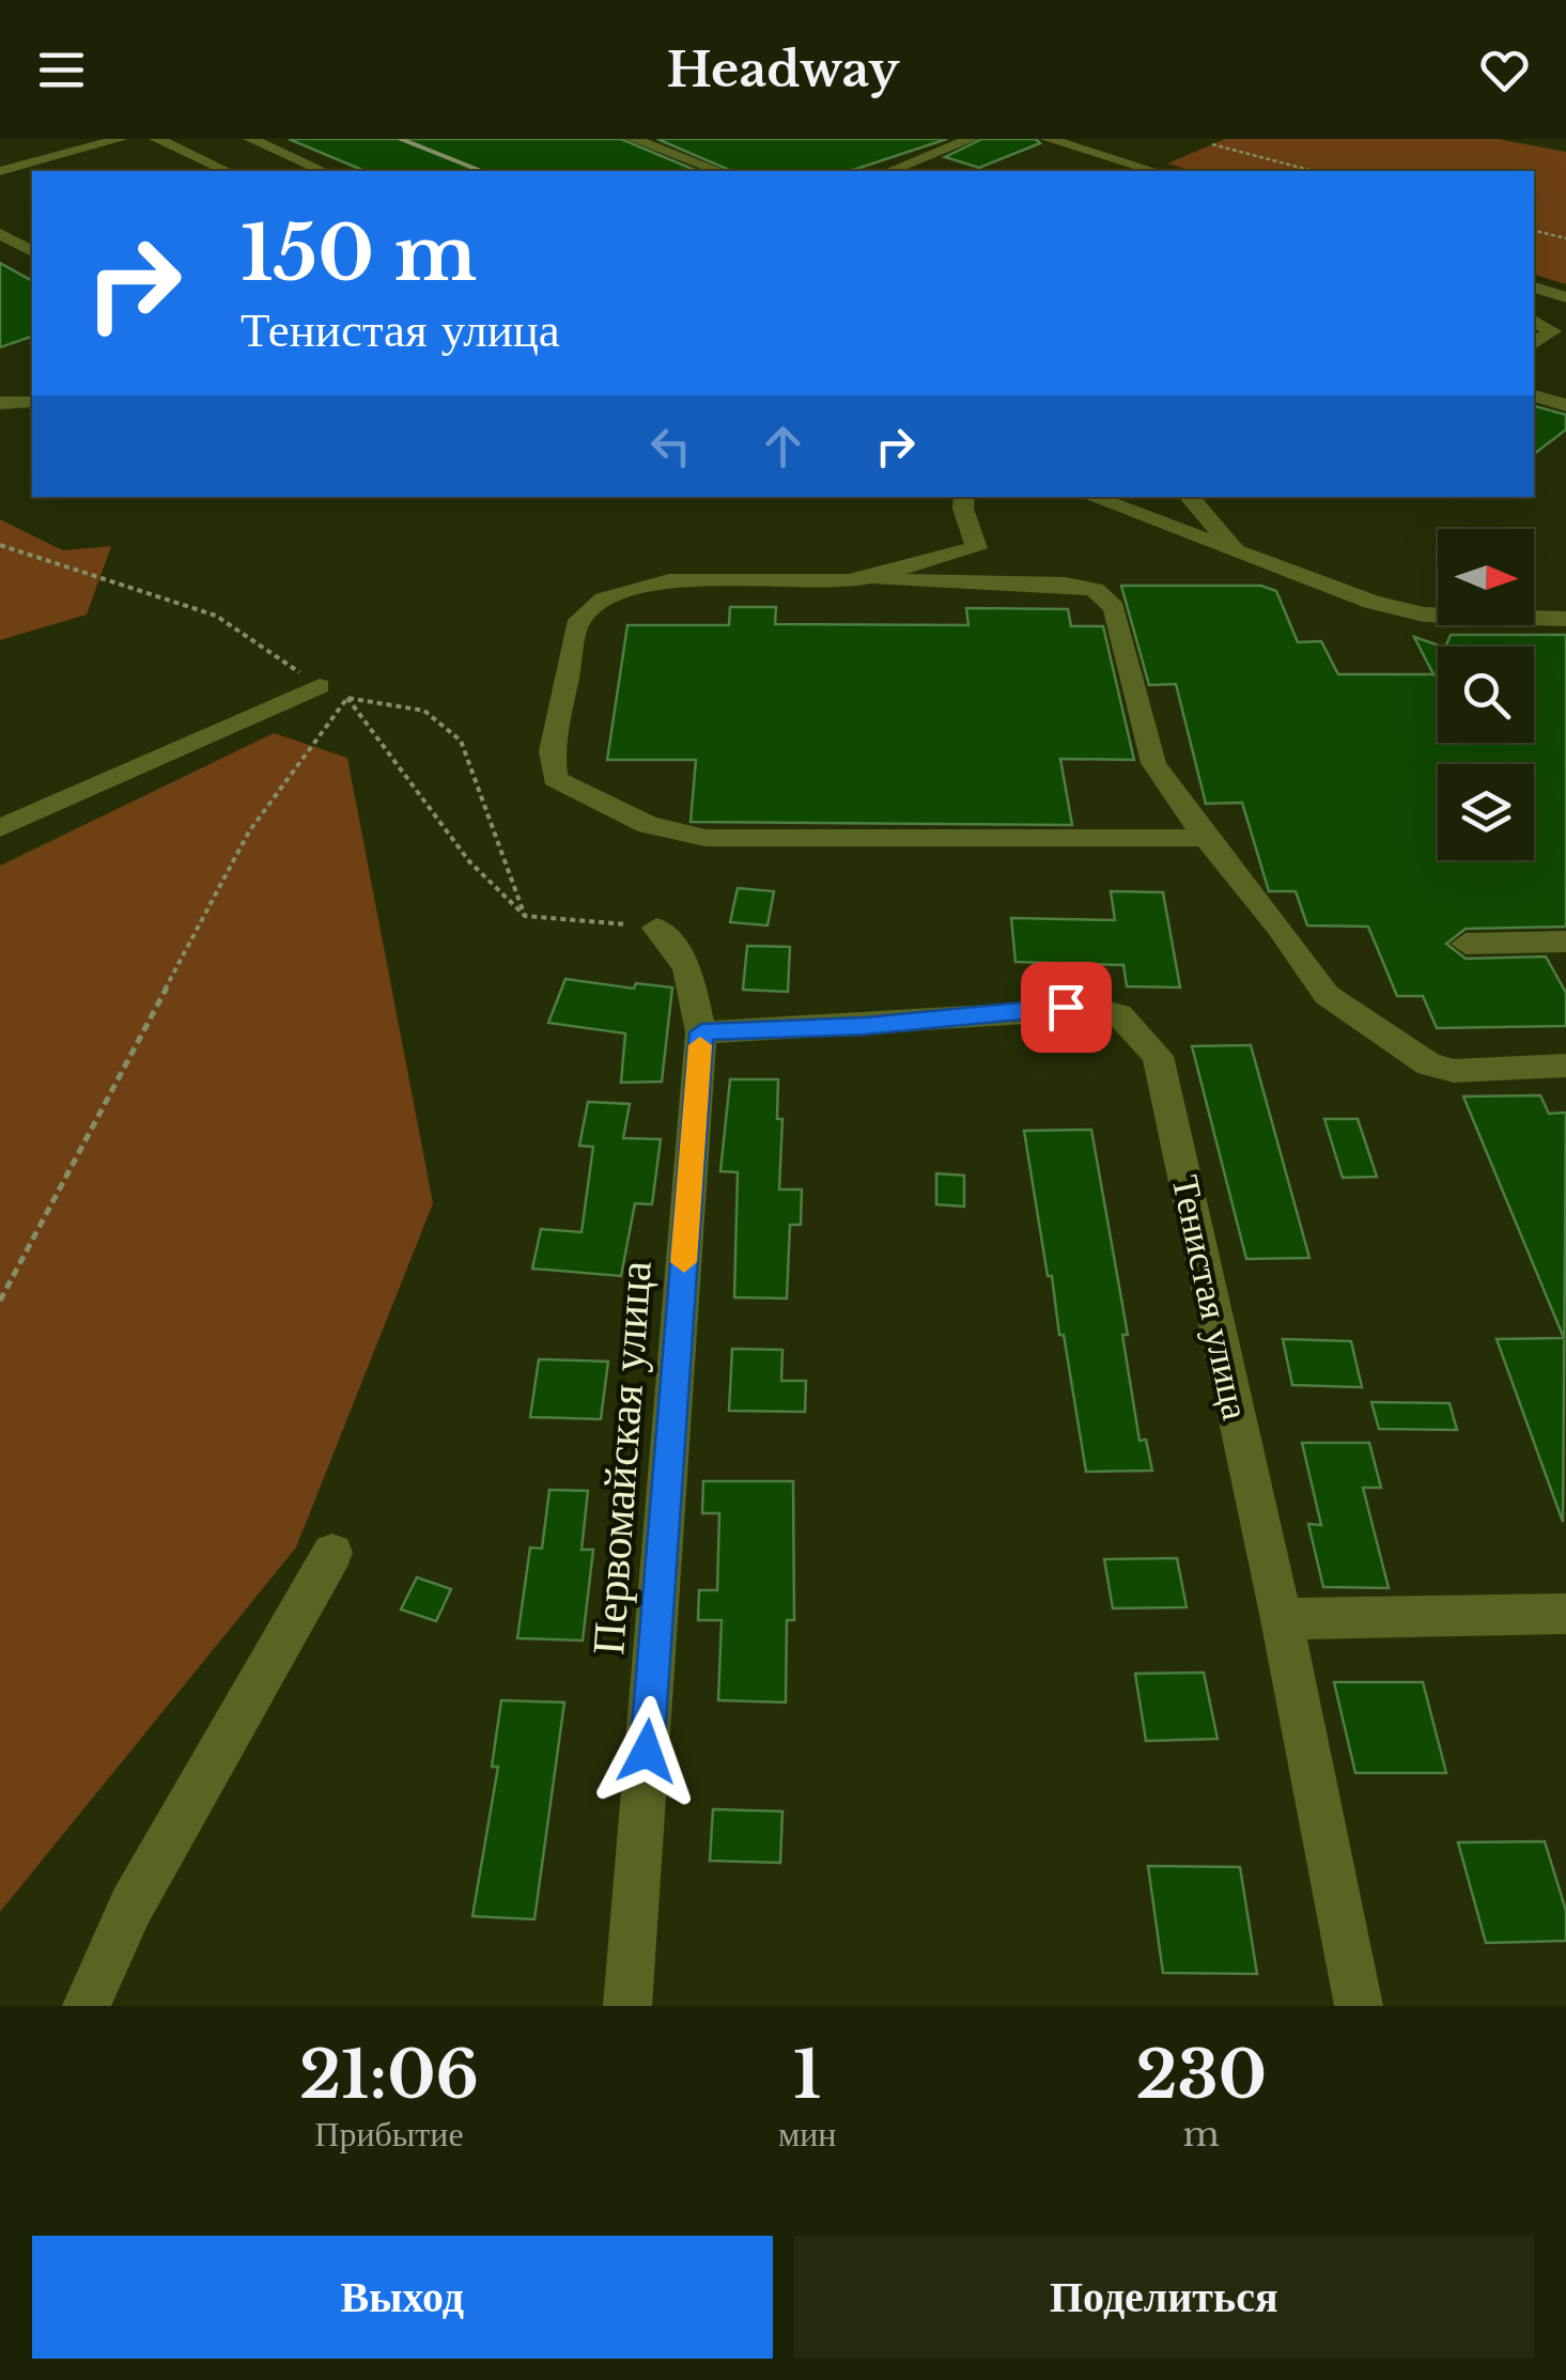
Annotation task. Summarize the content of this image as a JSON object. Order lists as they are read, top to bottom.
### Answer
{
  "streets": {
    "street": ["Тенистая улица", "Первомайская улица"]
  },
  "crossings": [
    ["Тенистая улица", "Первомайская улица"]
  ],
  "north": "right",
  "page": {
    "header": "Headway",
    "turn": ["150 m", "Тенистая улица"],
    "eta": [
      "21:06",
      "Прибытие",
      "1",
      "мин",
      "230",
      "m"
    ],
    "buttons": ["Выход", "Поделиться"]
  }
}
